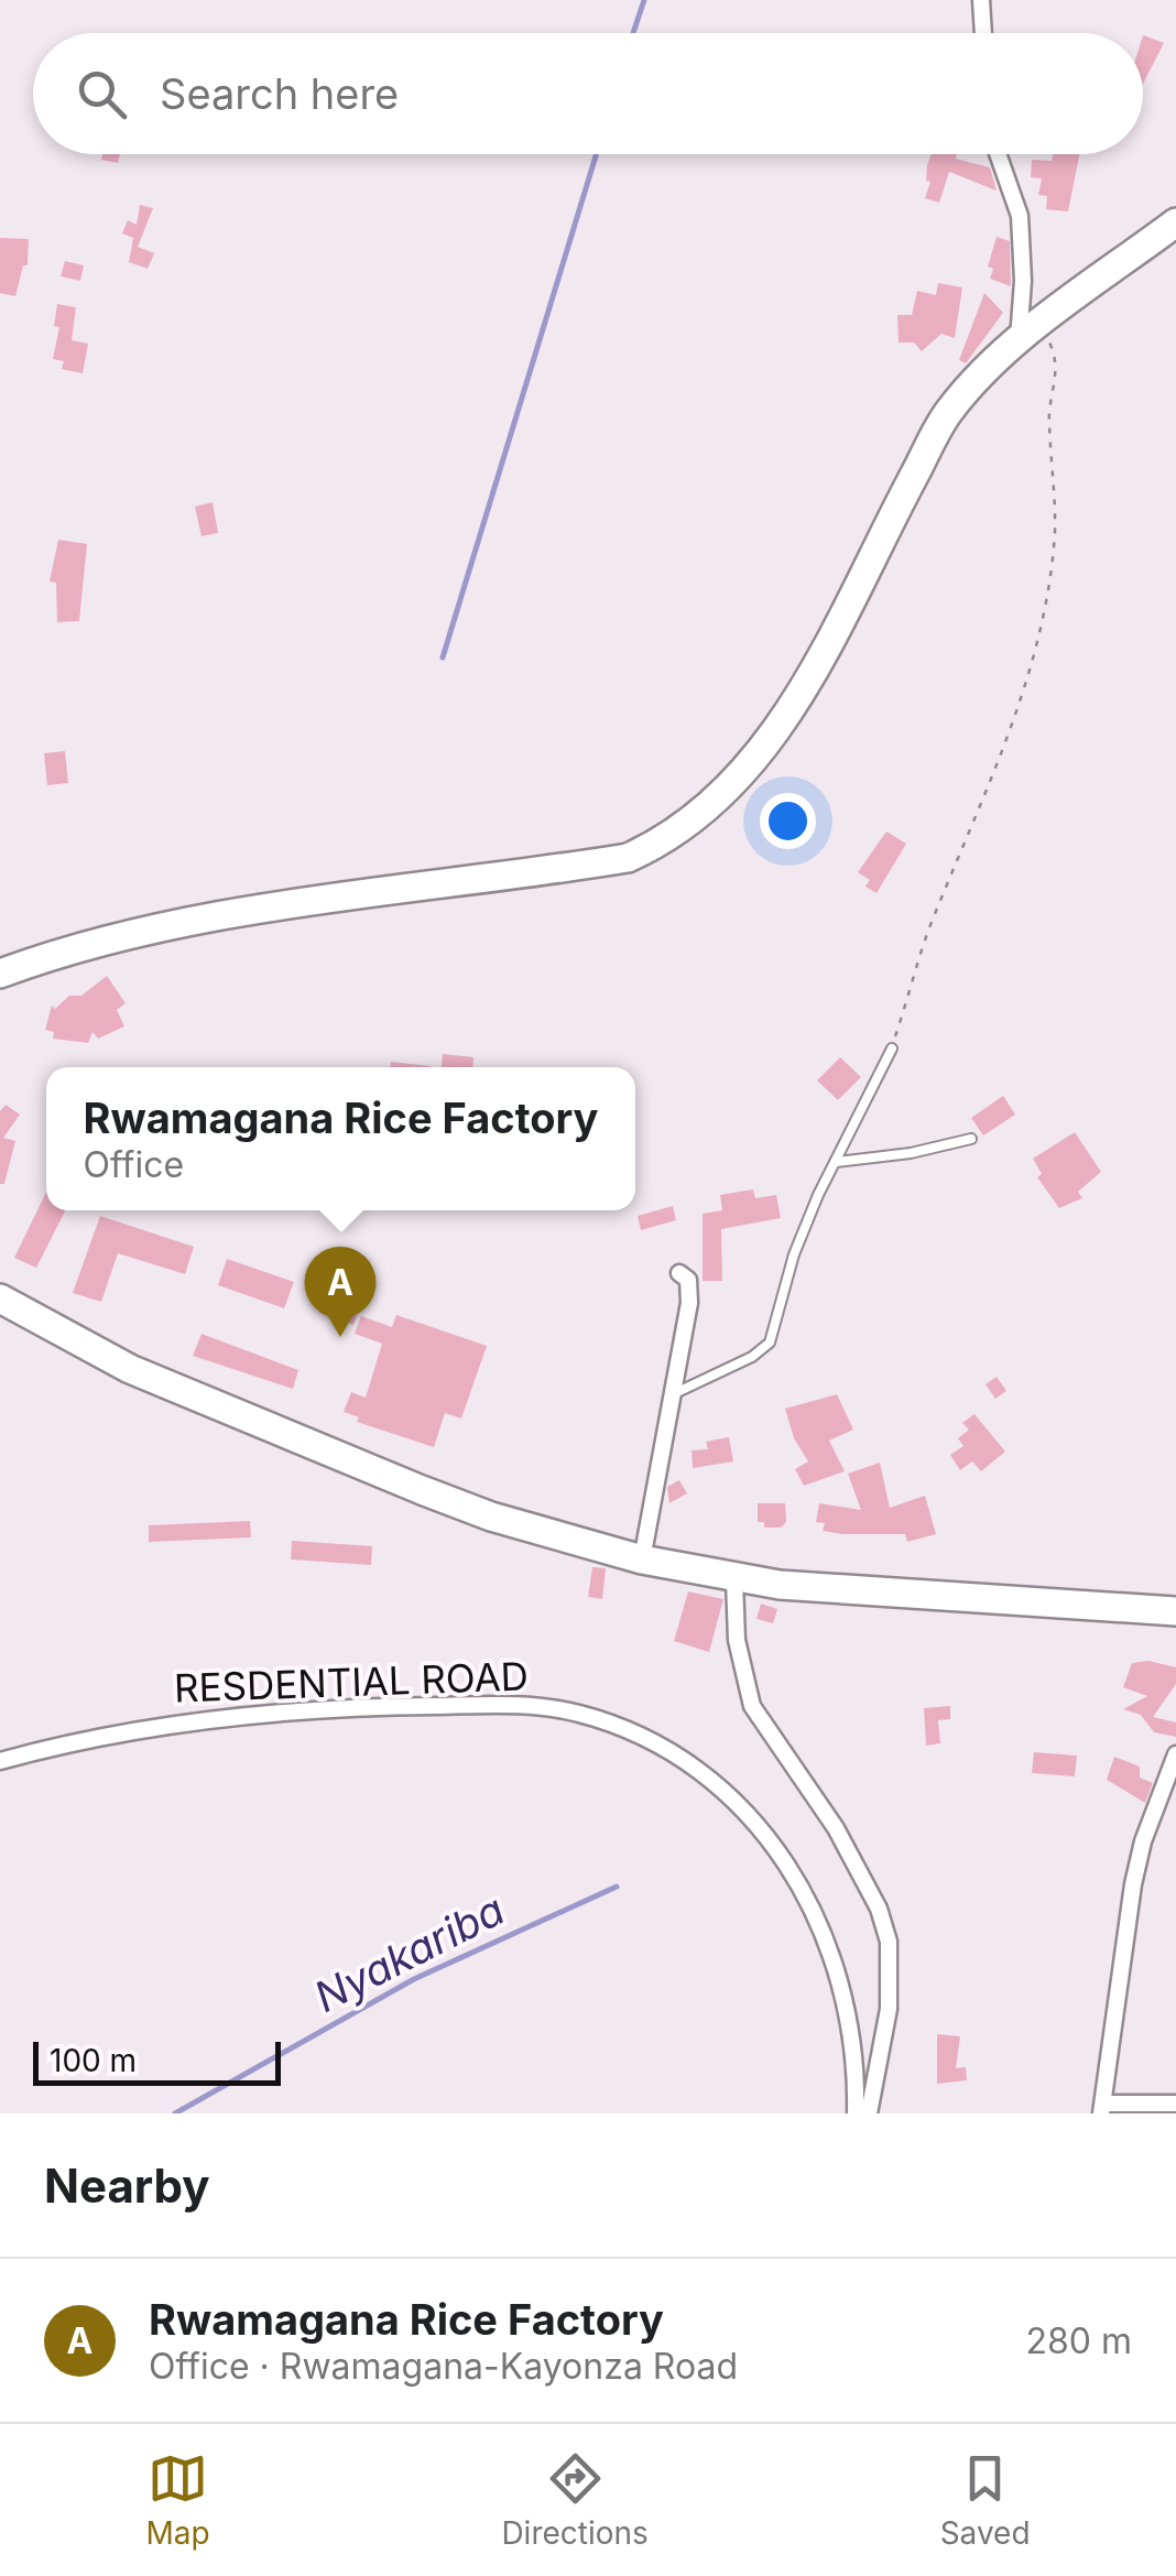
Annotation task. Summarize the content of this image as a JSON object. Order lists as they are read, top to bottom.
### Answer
{
  "streets": {
    "street": ["RESDENTIAL ROAD"]
  },
  "water": ["Nyakariba"],
  "scale_bar": "100 m",
  "page": {
    "search": "Search here",
    "popup": ["Rwamagana Rice Factory", "Office"],
    "pins": "A",
    "scale": "100 m",
    "heading": "Nearby",
    "list": [
      {
        "mark": "A",
        "name": "Rwamagana Rice Factory",
        "note": "Office · Rwamagana-Kayonza Road",
        "value": "280 m"
      }
    ],
    "nav": ["Map", "Directions", "Saved"]
  }
}
